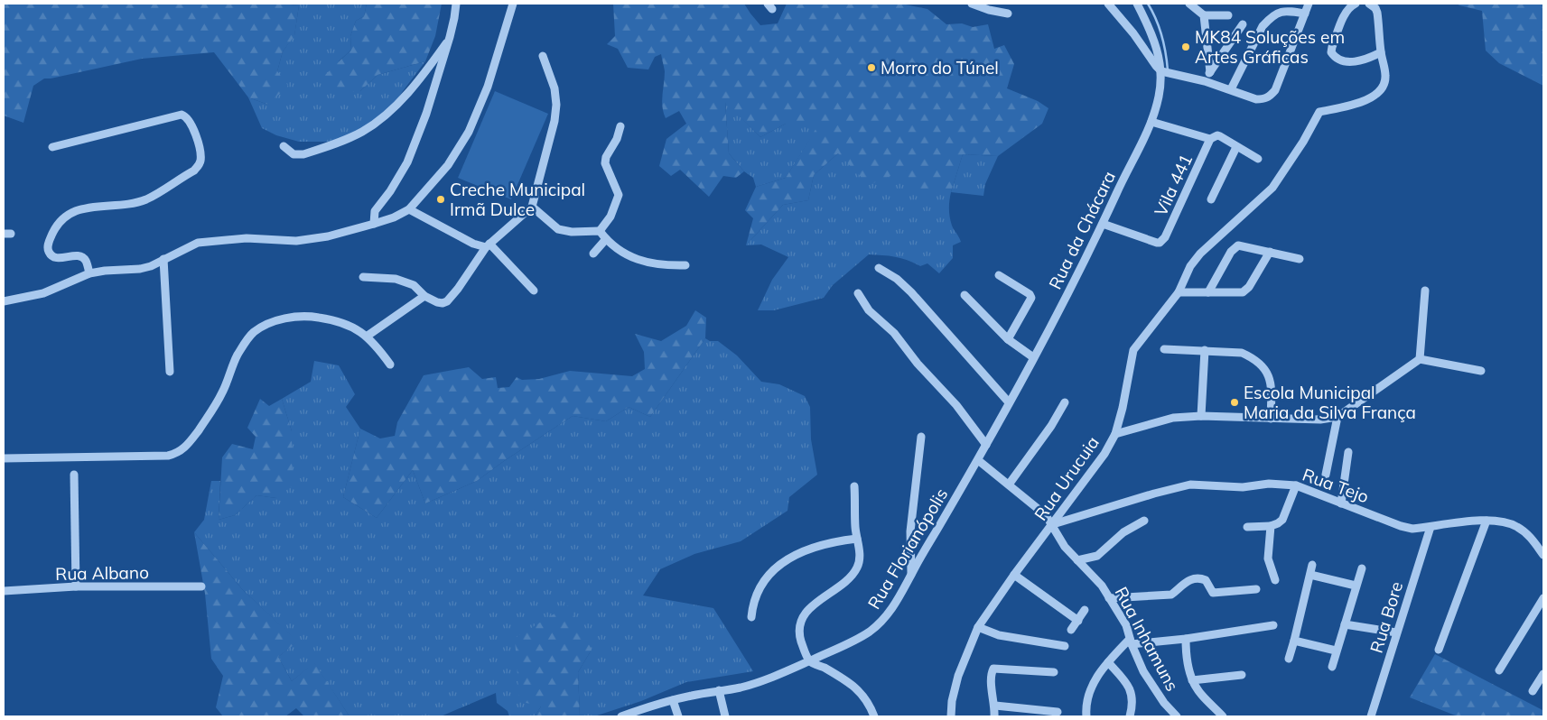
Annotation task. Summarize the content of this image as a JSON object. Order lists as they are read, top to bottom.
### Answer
{
  "streets": {
    "street": [
      "Vila 441",
      "Rua da Chácara",
      "Rua Urucuia",
      "Rua Tejo",
      "Rua Florianópolis",
      "Rua Albano",
      "Rua Bore",
      "Rua Inhamuns"
    ]
  },
  "crossings": [
    ["Vila 441", "Rua da Chácara"],
    ["Rua da Chácara", "Rua Florianópolis"],
    ["Rua da Chácara", "Rua Inhamuns"],
    ["Rua Urucuia", "Rua Tejo"],
    ["Rua Urucuia", "Rua Inhamuns"],
    ["Rua Tejo", "Rua Bore"],
    ["Rua Tejo", "Rua Inhamuns"],
    ["Rua Florianópolis", "Rua Inhamuns"]
  ],
  "places": [
    "MK84 Soluções em Artes Gráficas",
    "Morro do Túnel",
    "Creche Municipal Irmã Dulce",
    "Escola Municipal Maria da Silva França"
  ]
}
